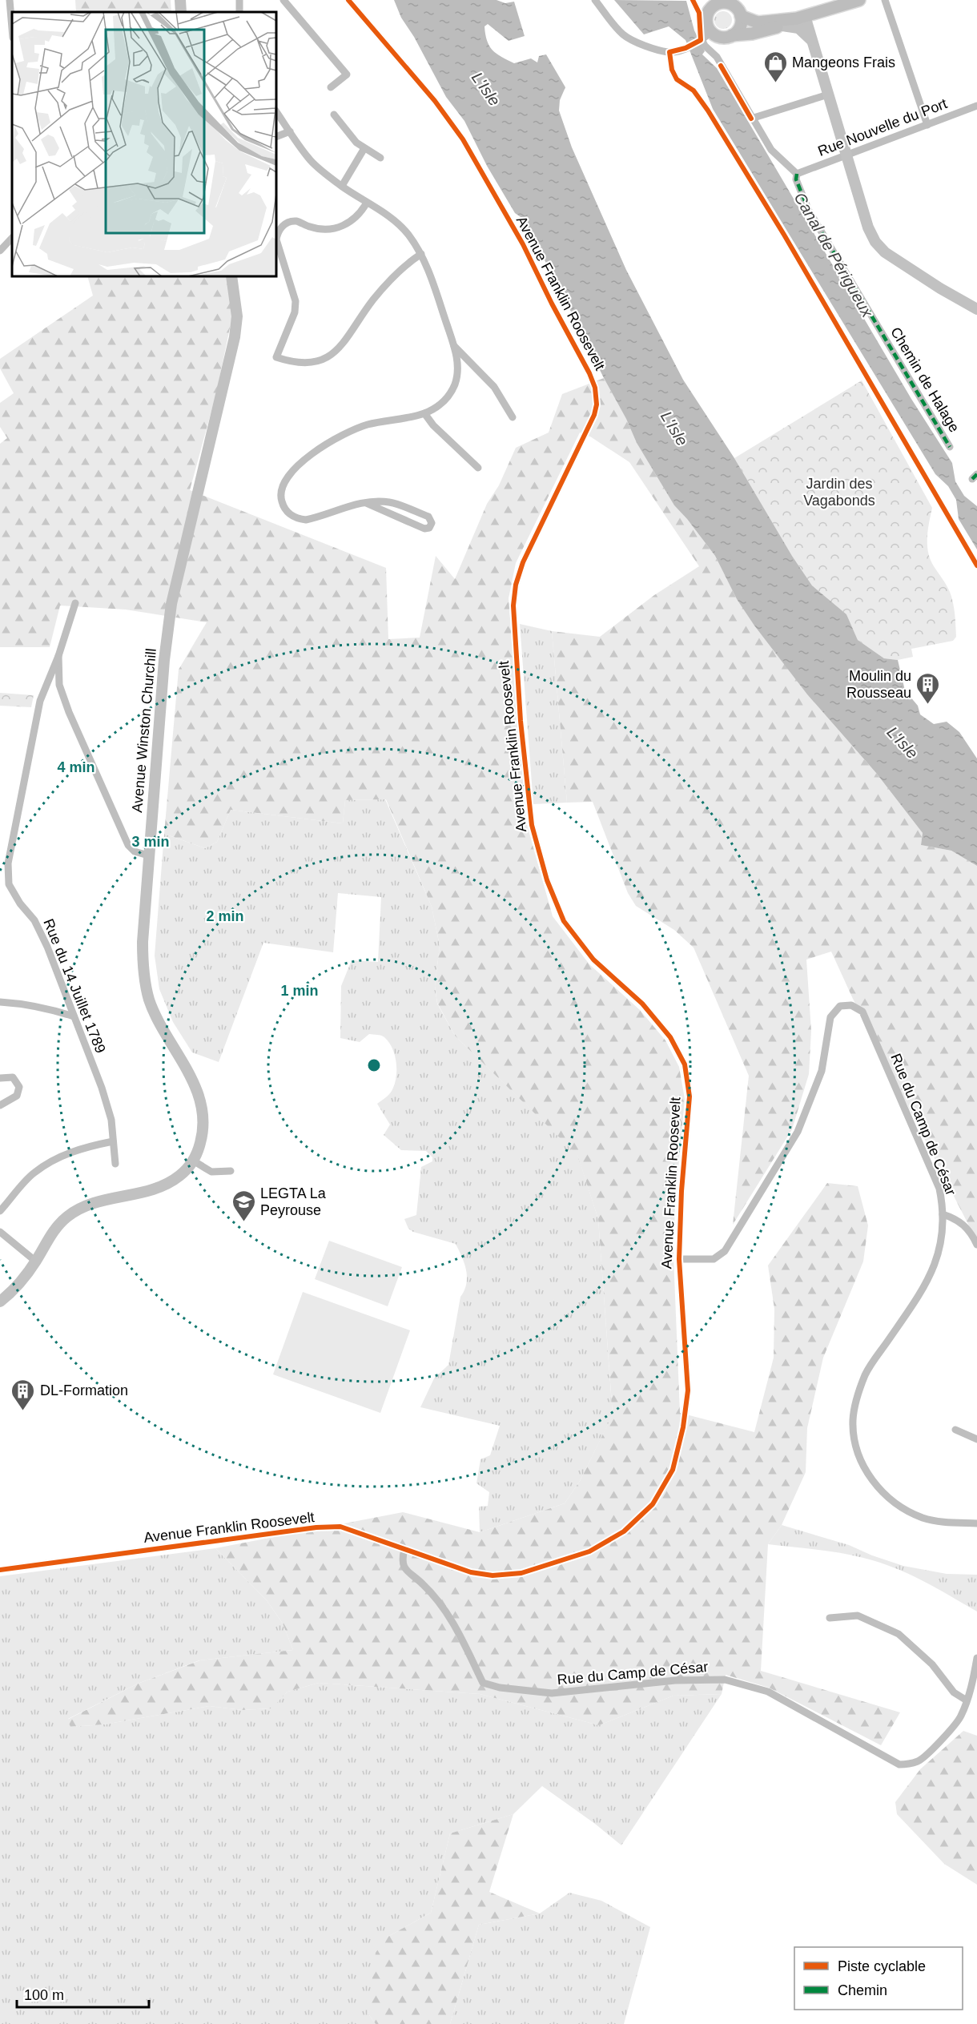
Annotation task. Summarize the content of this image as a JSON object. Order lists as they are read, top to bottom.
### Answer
{
  "streets": {
    "main road": ["Avenue Winston Churchill"],
    "street": [
      "Rue Nouvelle du Port",
      "Avenue Franklin Roosevelt",
      "Chemin de Halage",
      "Rue du 14 Juillet 1789",
      "Rue du Camp de César"
    ]
  },
  "crossings": [
    ["Rue Nouvelle du Port", "Chemin de Halage"],
    ["Avenue Franklin Roosevelt", "Rue du Camp de César"]
  ],
  "water": ["L'Isle", "Canal de Périgueux"],
  "parks": ["Jardin des Vagabonds"],
  "places": {
    "shop": ["Mangeons Frais"],
    "building": ["Moulin du Rousseau", "DL-Formation"],
    "school or university": ["LEGTA La Peyrouse"]
  },
  "legend": ["Piste cyclable", "Chemin"],
  "scale_bar": "100 m",
  "rings": [
    "4 min",
    "3 min",
    "2 min",
    "1 min"
  ]
}
